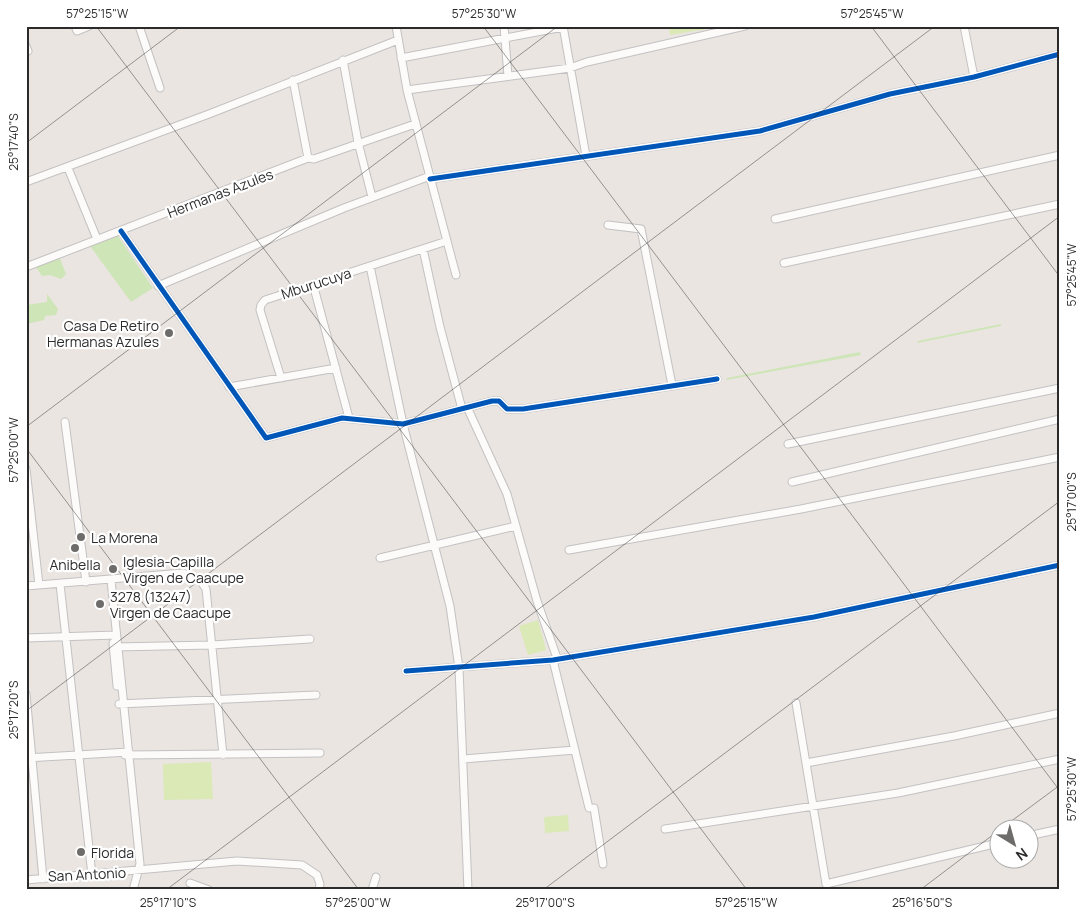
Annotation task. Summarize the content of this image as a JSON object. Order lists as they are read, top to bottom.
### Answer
{
  "streets": {
    "street": ["Hermanas Azules", "Mburucuya", "San Antonio"]
  },
  "places": [
    "Casa De Retiro Hermanas Azules",
    "La Morena",
    "Anibella",
    "Iglesia-Capilla Virgen de Caacupe",
    "3278 (13247) Virgen de Caacupe",
    "Florida"
  ],
  "north": "bottom right",
  "coordinates": [
    "57°25'15\"W",
    "57°25'30\"W",
    "57°25'45\"W",
    "25°17'40\"S",
    "57°25'00\"W",
    "25°17'00\"S",
    "25°17'20\"S",
    "25°17'10\"S",
    "25°16'50\"S"
  ]
}
